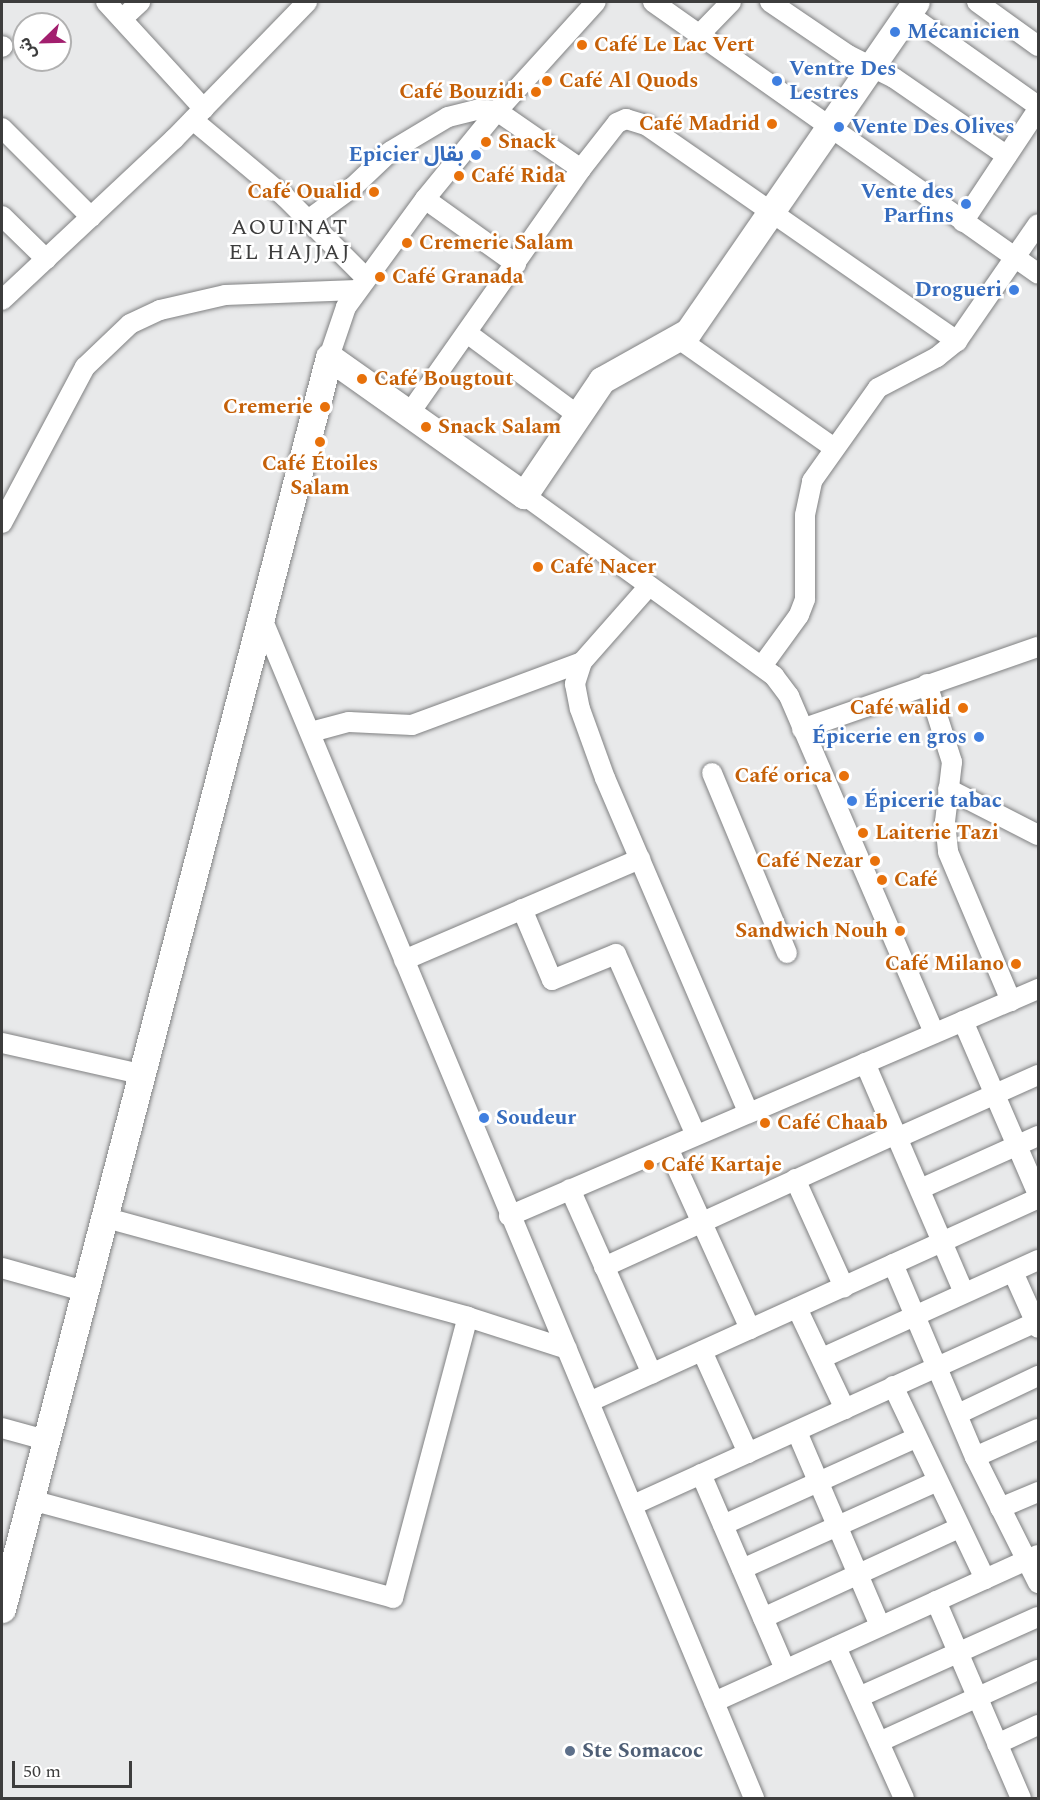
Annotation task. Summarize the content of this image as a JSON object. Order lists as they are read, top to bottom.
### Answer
{
  "districts": ["AOUINAT EL HAJJAJ"],
  "places": [
    "Mécanicien",
    "Café Le Lac Vert",
    "Café Al Quods",
    "Ventre Des Lestres",
    "Café Bouzidi",
    "Café Madrid",
    "Vente Des Olives",
    "Snack",
    "Epicier بقال",
    "Café Rida",
    "Café Oualid",
    "Vente des Parfins",
    "Cremerie Salam",
    "Café Granada",
    "Drogueri",
    "Café Bougtout",
    "Cremerie",
    "Snack Salam",
    "Café Étoiles Salam",
    "Café Nacer",
    "Café walid",
    "Épicerie en gros",
    "Café orica",
    "Épicerie tabac",
    "Laiterie Tazi",
    "Café Nezar",
    "Café",
    "Sandwich Nouh",
    "Café Milano",
    "Soudeur",
    "Café Chaab",
    "Café Kartaje",
    "Ste Somacoc"
  ],
  "scale_bar": "50 m",
  "north": "bottom left"
}
